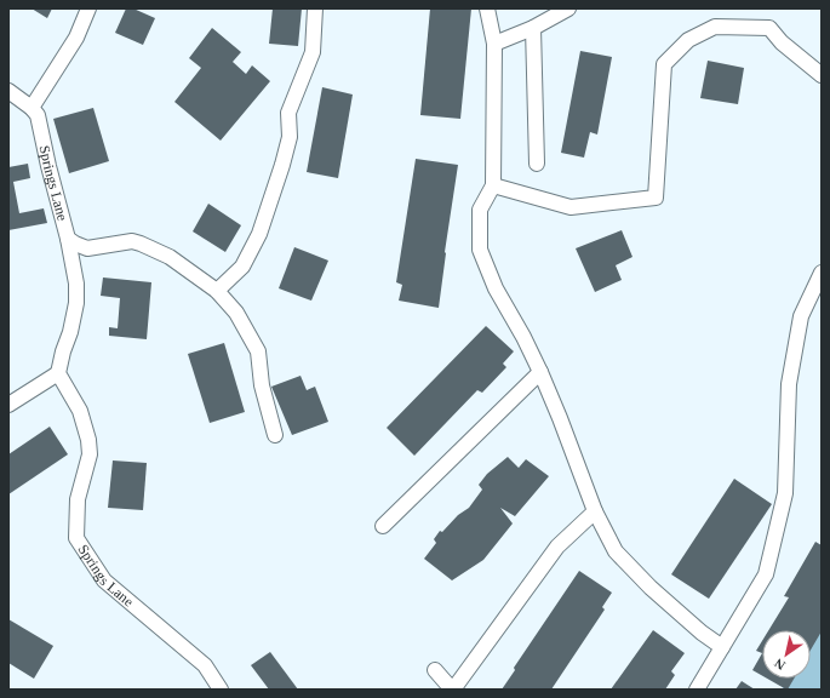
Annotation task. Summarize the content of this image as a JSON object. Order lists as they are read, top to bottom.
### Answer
{
  "streets": {
    "street": ["Springs Lane"]
  },
  "north": "bottom left"
}
